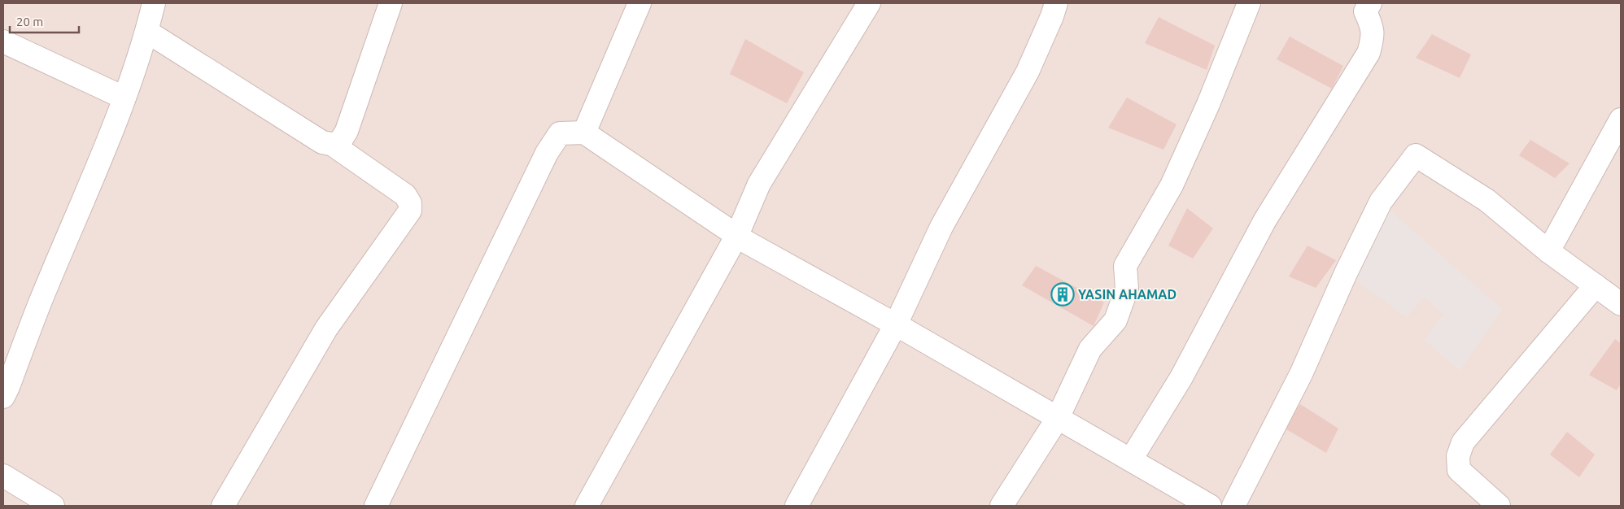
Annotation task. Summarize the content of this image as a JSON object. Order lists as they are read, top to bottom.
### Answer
{
  "places": {
    "building": ["YASIN AHAMAD"]
  },
  "scale_bar": "20 m"
}
